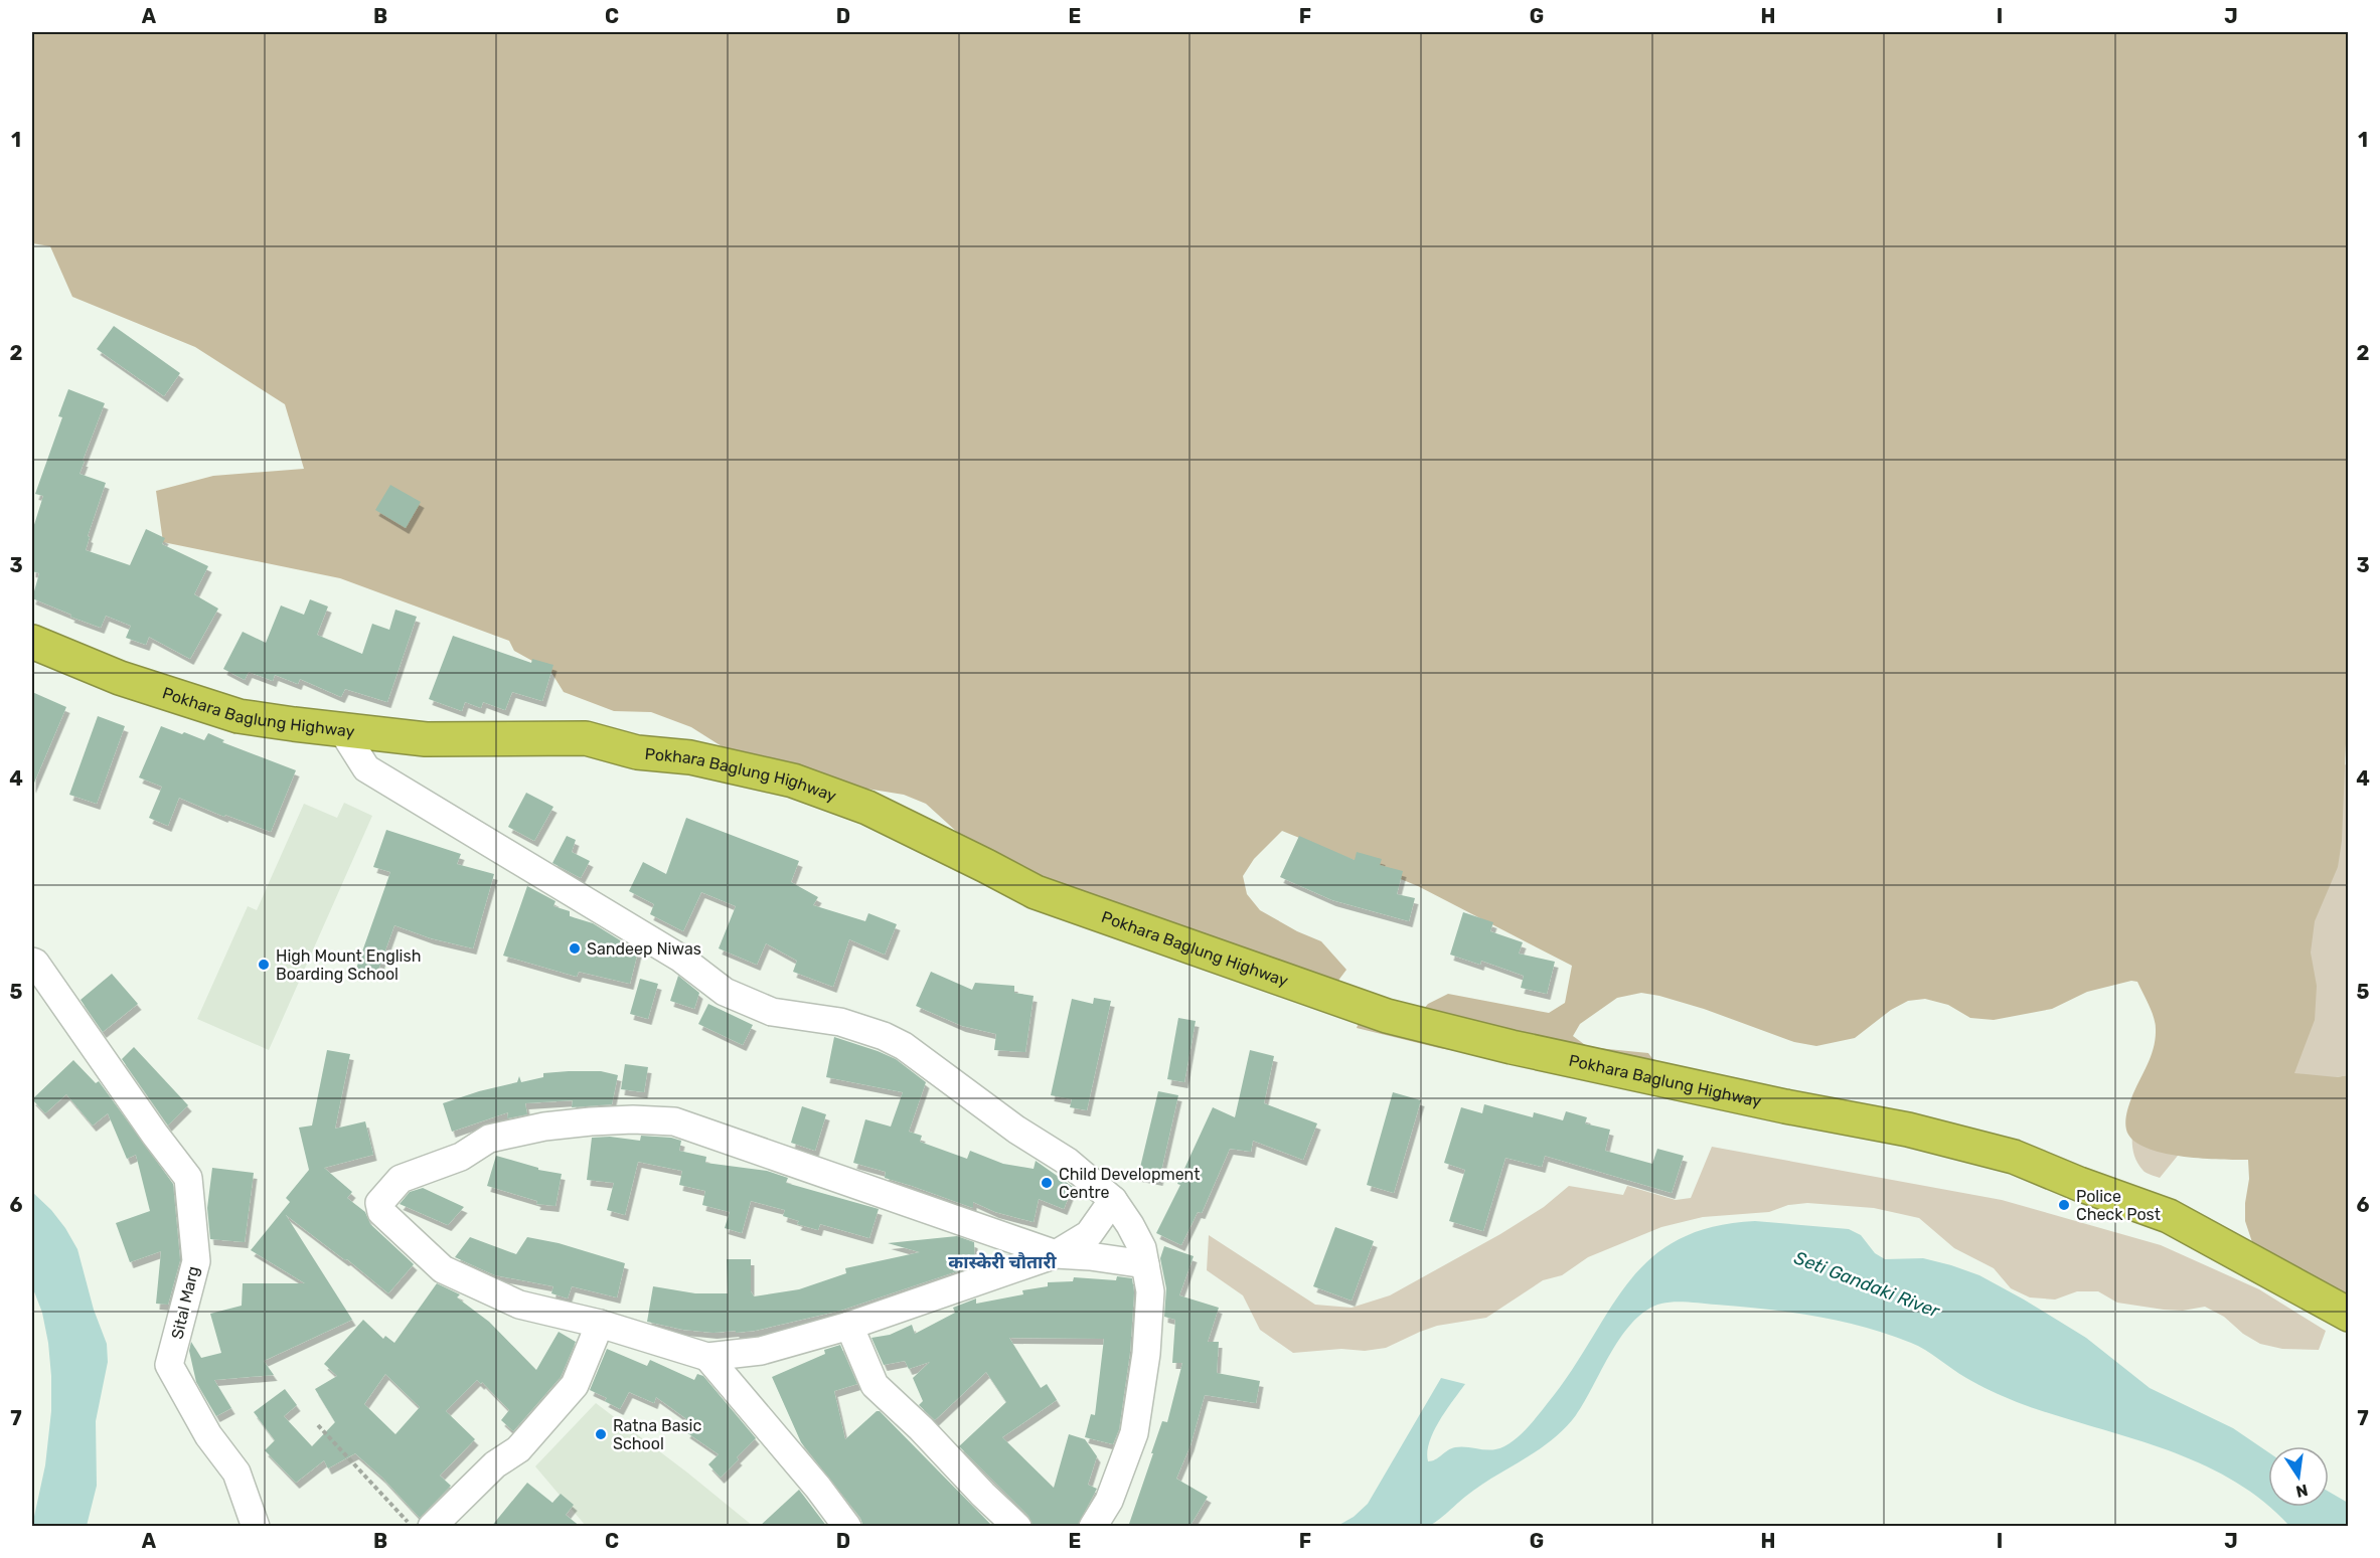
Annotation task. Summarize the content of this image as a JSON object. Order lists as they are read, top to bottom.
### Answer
{
  "streets": {
    "highway": ["Pokhara Baglung Highway"],
    "street": ["Sital Marg"]
  },
  "districts": ["कास्केरी चौतारी"],
  "water": ["Seti Gandaki River"],
  "places": [
    "Sandeep Niwas",
    "High Mount English Boarding School",
    "Child Development Centre",
    "Police Check Post",
    "Ratna Basic School"
  ],
  "north": "bottom",
  "grid": {
    "columns": [
      "A",
      "B",
      "C",
      "D",
      "E",
      "F",
      "G",
      "H",
      "I",
      "J"
    ],
    "rows": [
      "1",
      "2",
      "3",
      "4",
      "5",
      "6",
      "7"
    ]
  }
}
